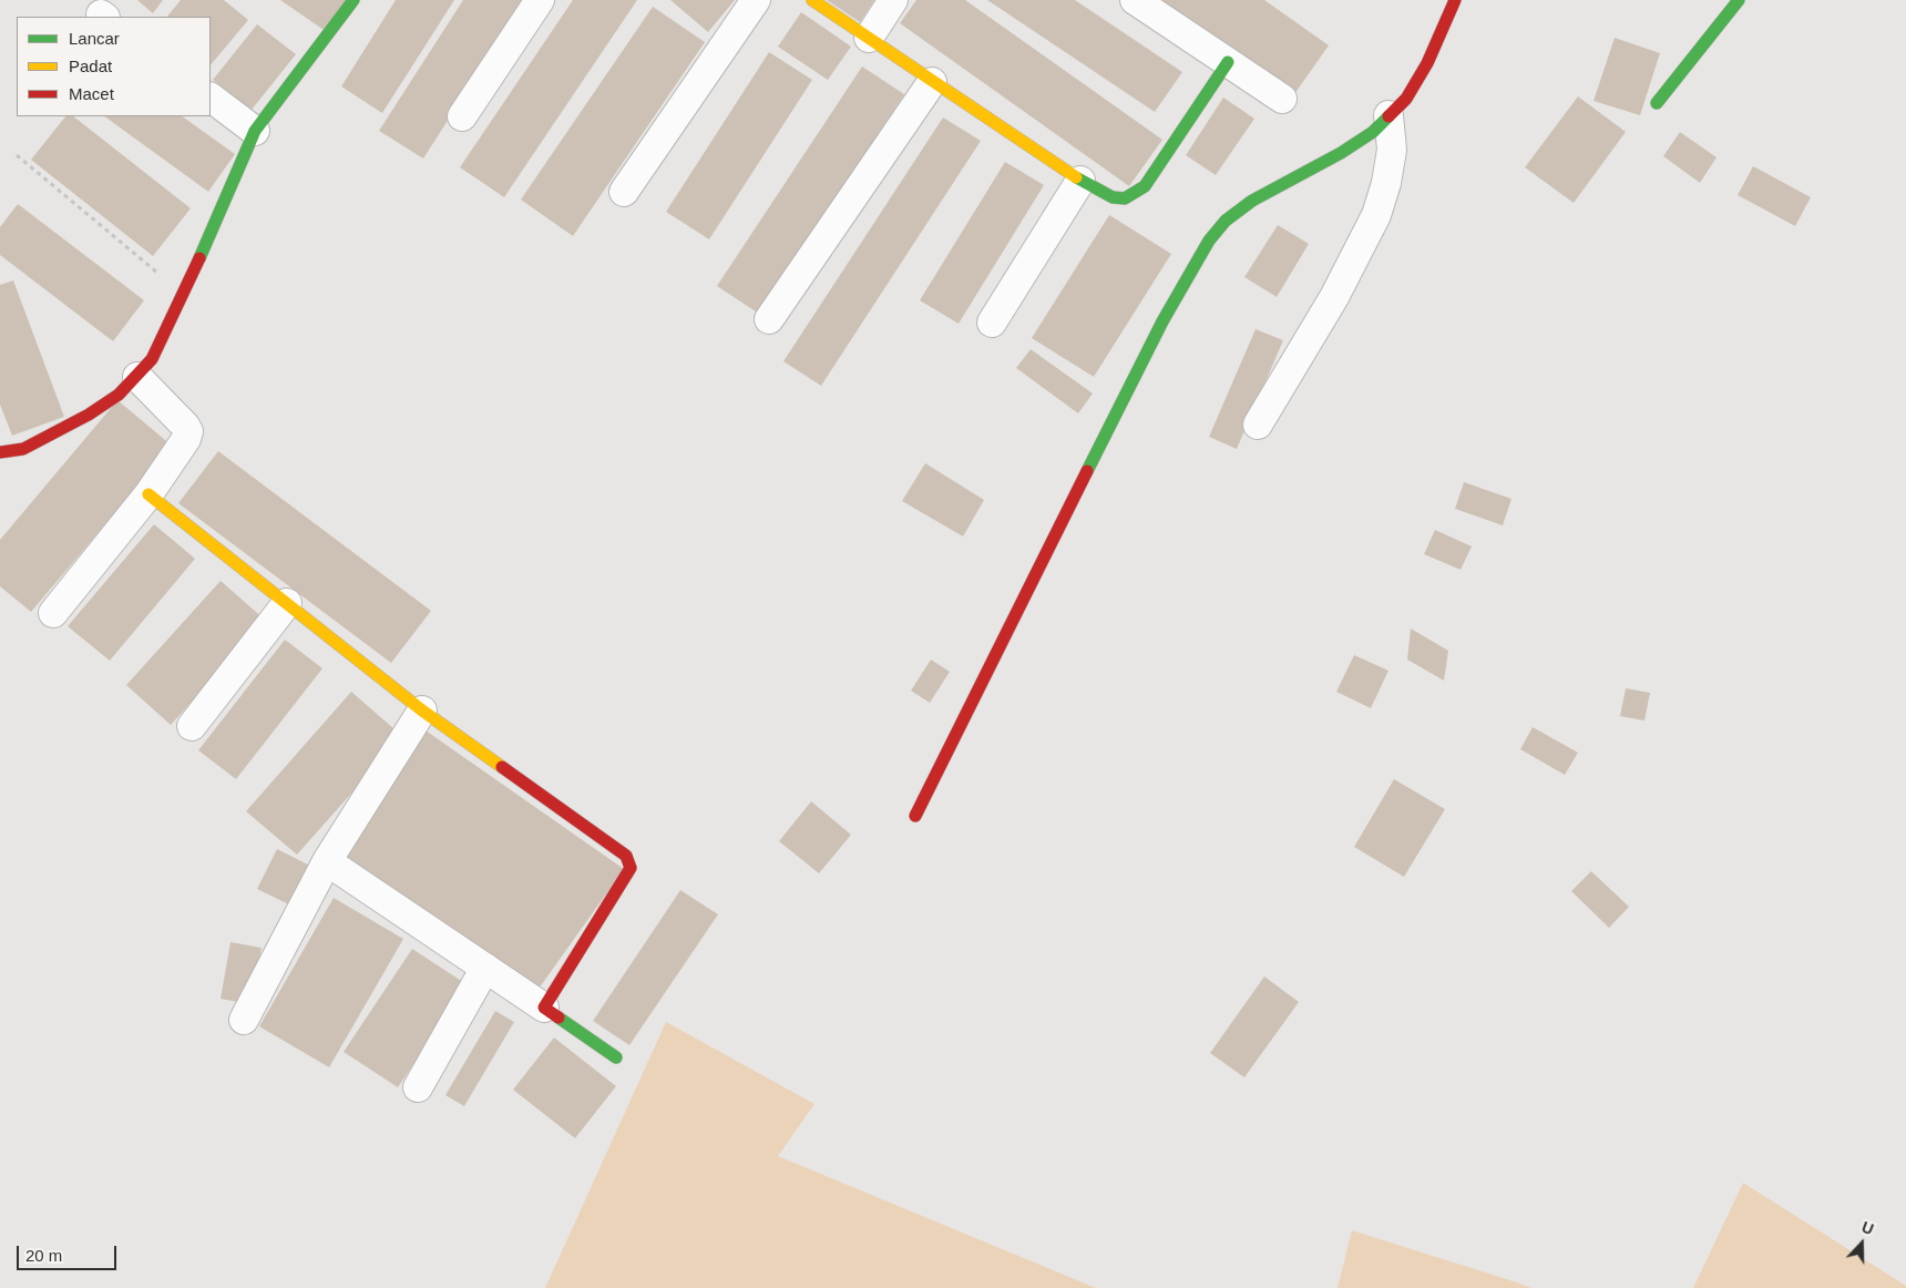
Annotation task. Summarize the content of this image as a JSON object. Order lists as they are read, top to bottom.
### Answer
{
  "legend": ["Lancar", "Padat", "Macet"],
  "scale_bar": "20 m",
  "north": "top"
}
